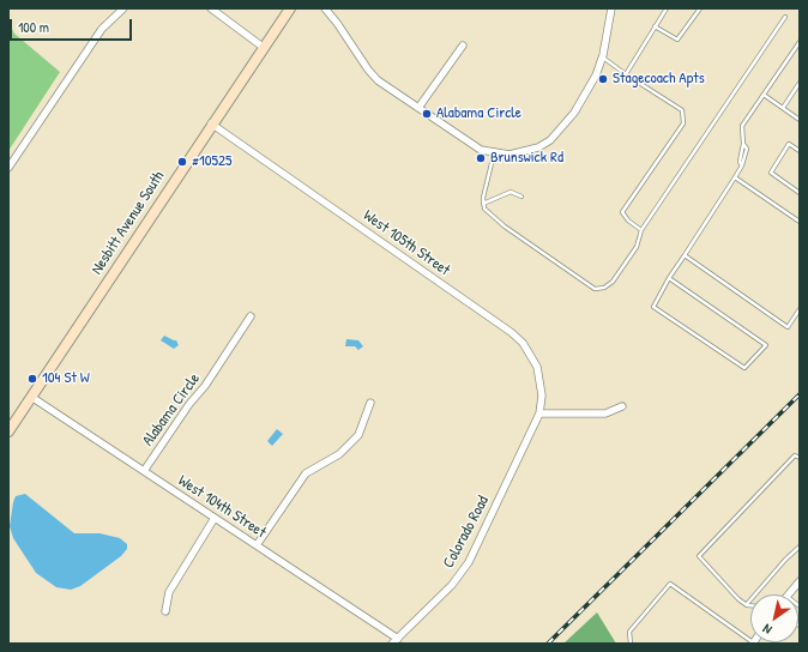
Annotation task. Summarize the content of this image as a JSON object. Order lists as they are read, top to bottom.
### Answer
{
  "streets": {
    "street": [
      "Nesbitt Avenue South",
      "West 105th Street",
      "Alabama Circle",
      "West 104th Street",
      "Colorado Road"
    ]
  },
  "crossings": [
    ["Nesbitt Avenue South", "West 105th Street"],
    ["Nesbitt Avenue South", "West 104th Street"],
    ["West 105th Street", "Colorado Road"],
    ["Alabama Circle", "West 104th Street"],
    ["West 104th Street", "Colorado Road"]
  ],
  "places": [
    "Stagecoach Apts",
    "Alabama Circle",
    "Brunswick Rd",
    "#10525",
    "104 St W"
  ],
  "scale_bar": "100 m",
  "north": "bottom left"
}
